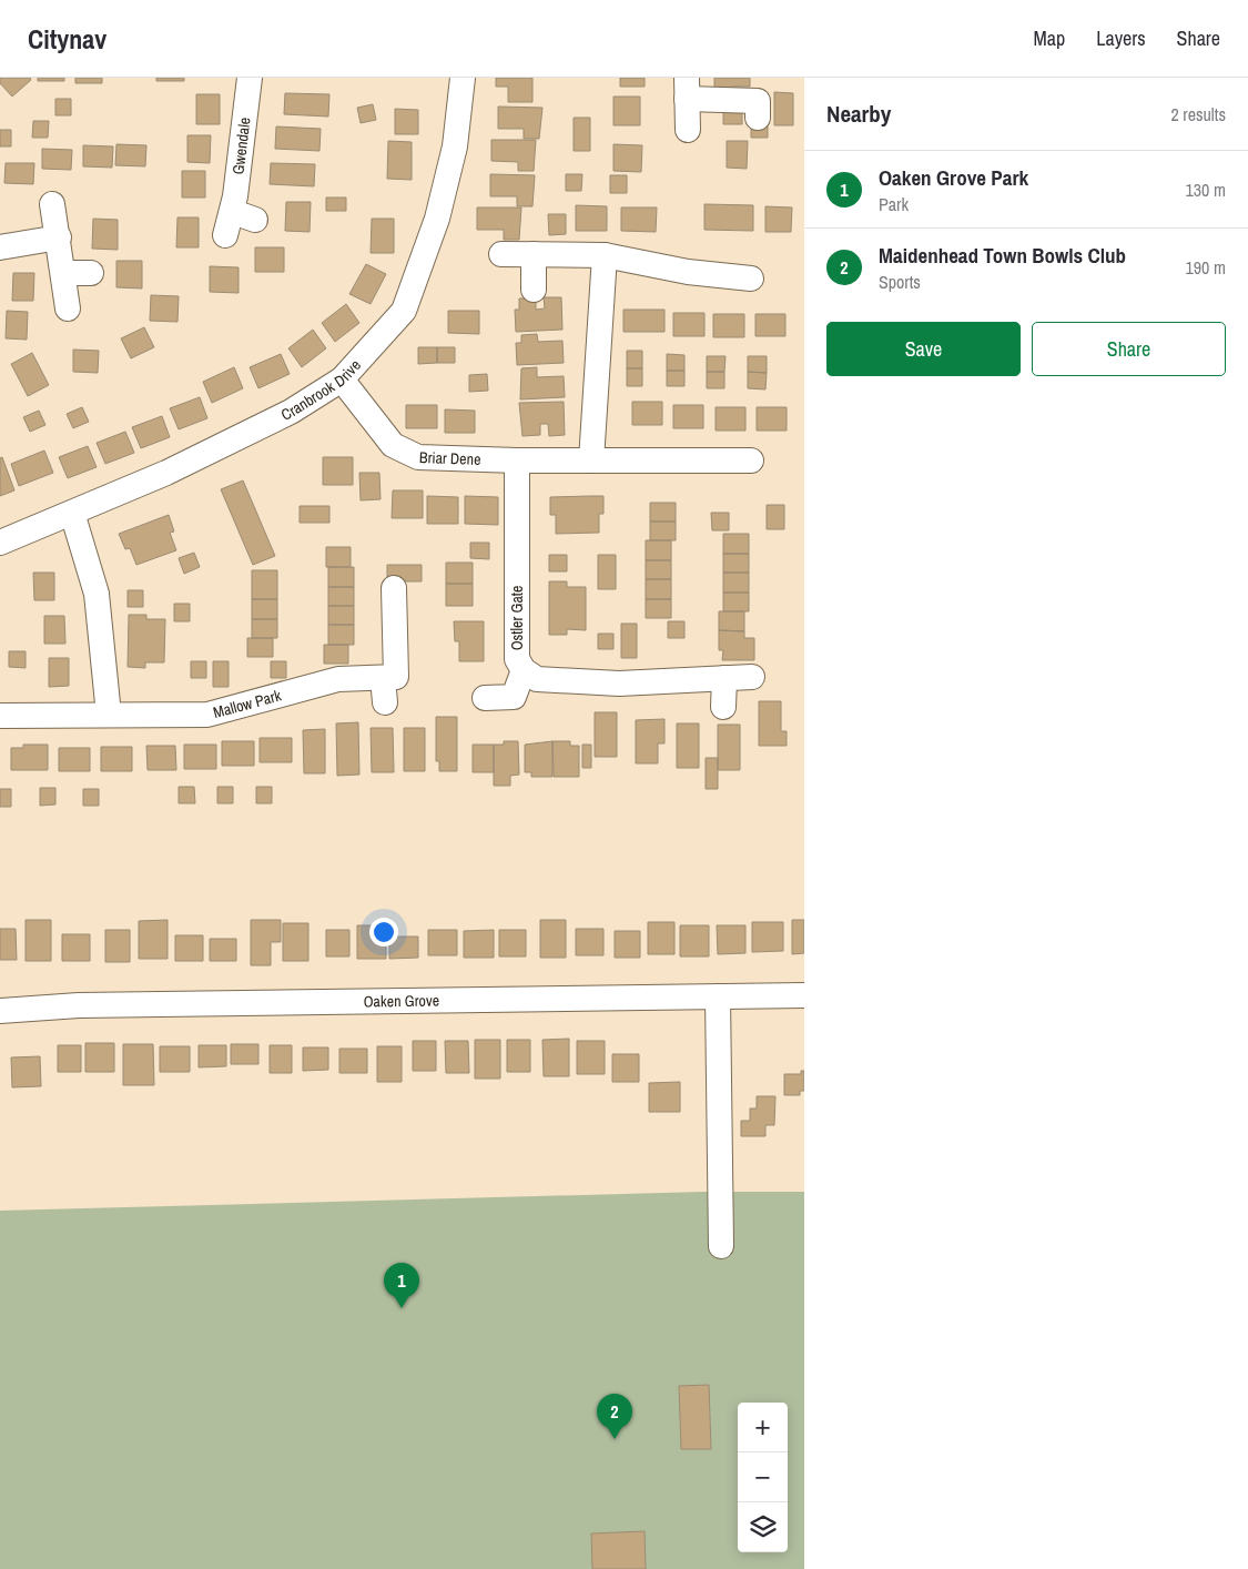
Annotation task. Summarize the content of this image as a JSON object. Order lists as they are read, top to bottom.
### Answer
{
  "streets": {
    "street": [
      "Gwendale",
      "Cranbrook Drive",
      "Briar Dene",
      "Ostler Gate",
      "Mallow Park",
      "Oaken Grove"
    ]
  },
  "crossings": [
    ["Cranbrook Drive", "Briar Dene"],
    ["Briar Dene", "Ostler Gate"]
  ],
  "page": {
    "header": "Citynav",
    "nav": ["Map", "Layers", "Share"],
    "heading": ["Nearby", "2 results"],
    "list": [
      {
        "mark": "1",
        "name": "Oaken Grove Park",
        "note": "Park",
        "value": "130 m"
      },
      {
        "mark": "2",
        "name": "Maidenhead Town Bowls Club",
        "note": "Sports",
        "value": "190 m"
      }
    ],
    "buttons": ["Save", "Share"],
    "pins": ["1", "2"],
    "map_buttons": ["+", "−"]
  }
}
